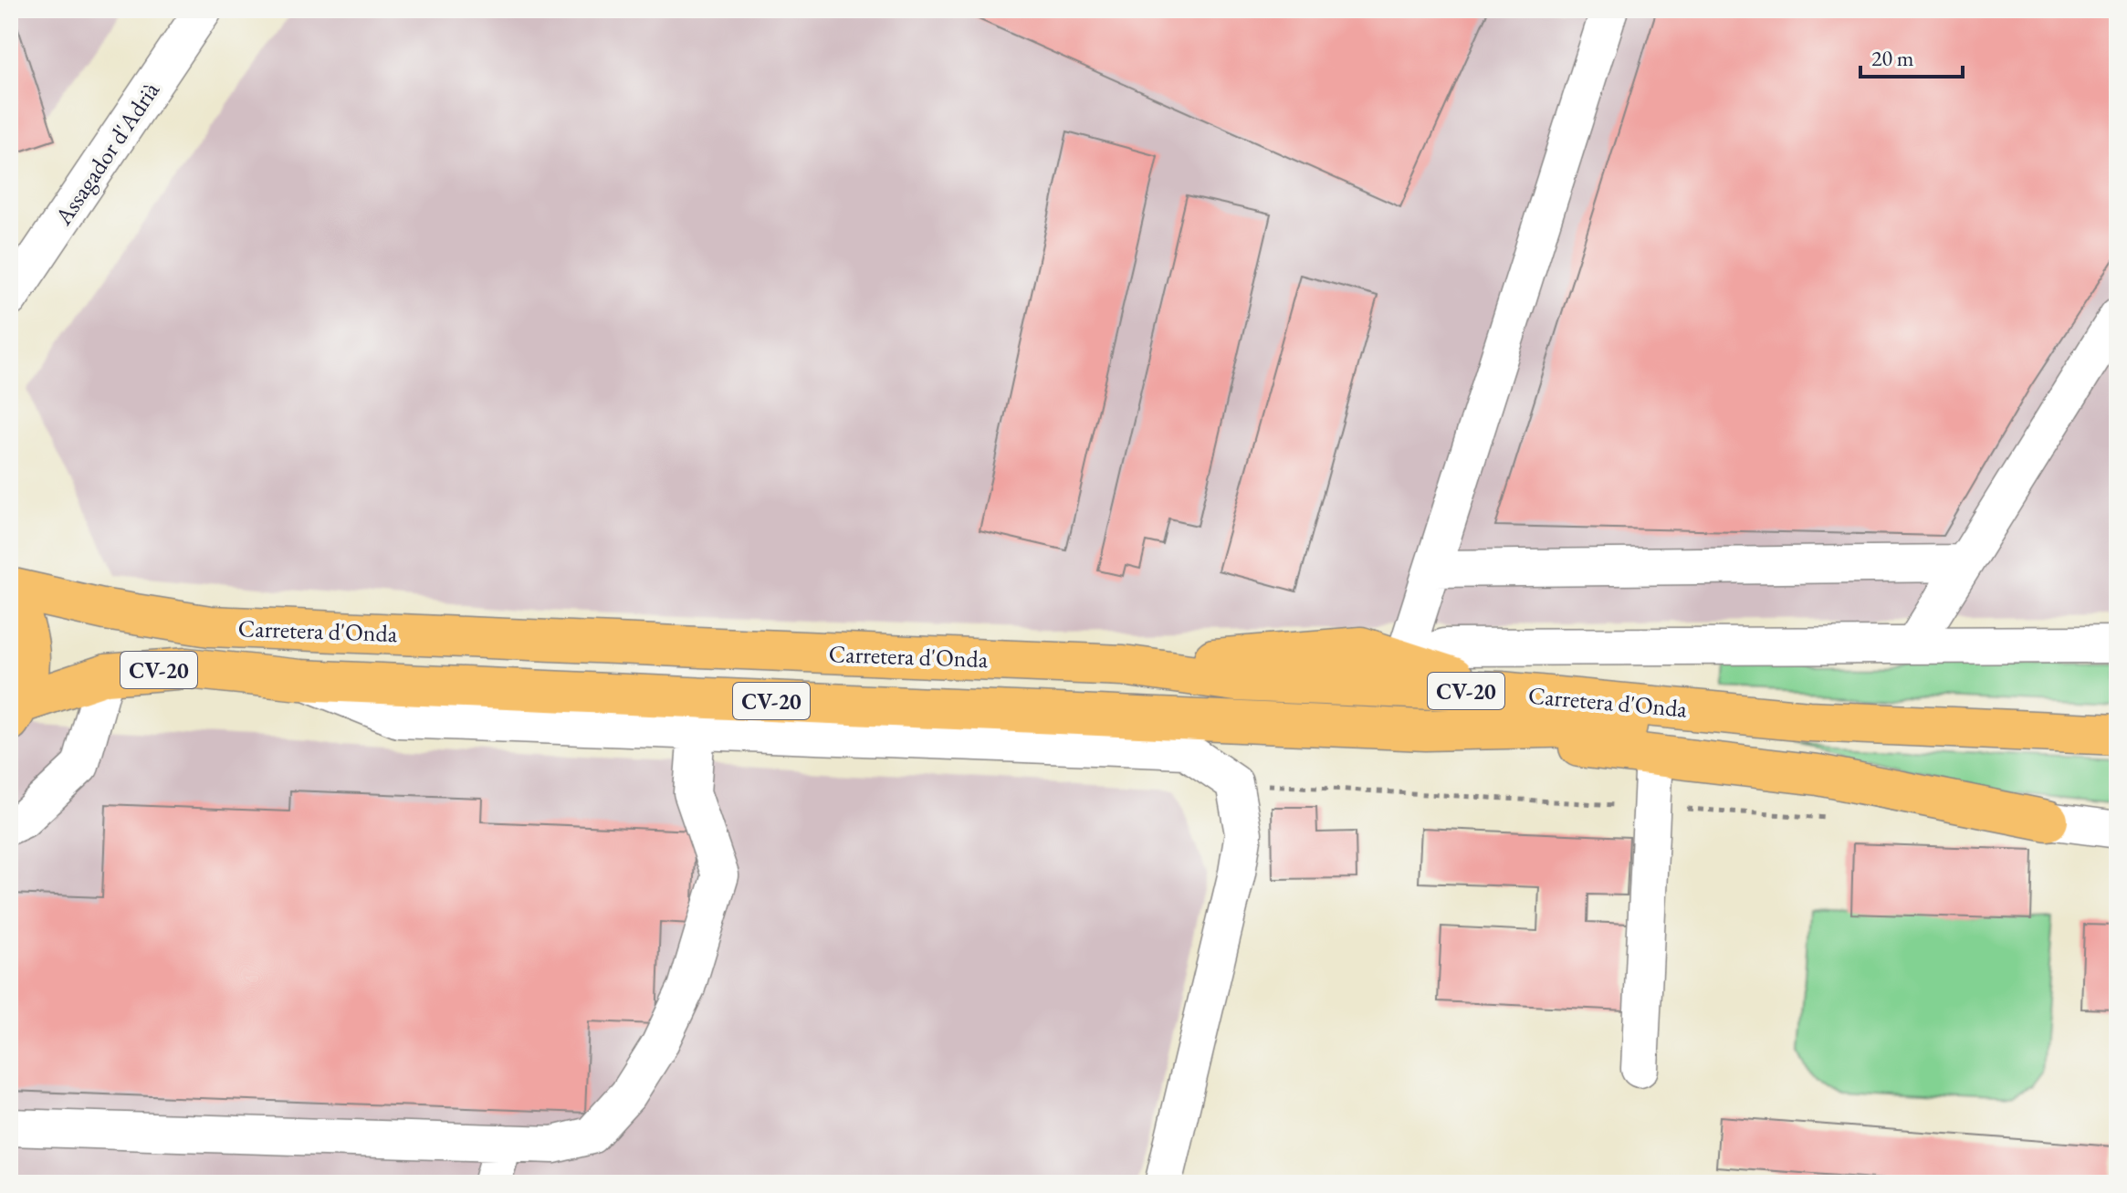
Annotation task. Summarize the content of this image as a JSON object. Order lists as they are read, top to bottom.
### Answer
{
  "streets": {
    "main road": ["Carretera d'Onda", "CV-20"],
    "street": ["Assagador d'Adrià"]
  },
  "crossings": [
    ["Carretera d'Onda", "CV-20"]
  ],
  "scale_bar": "20 m"
}
